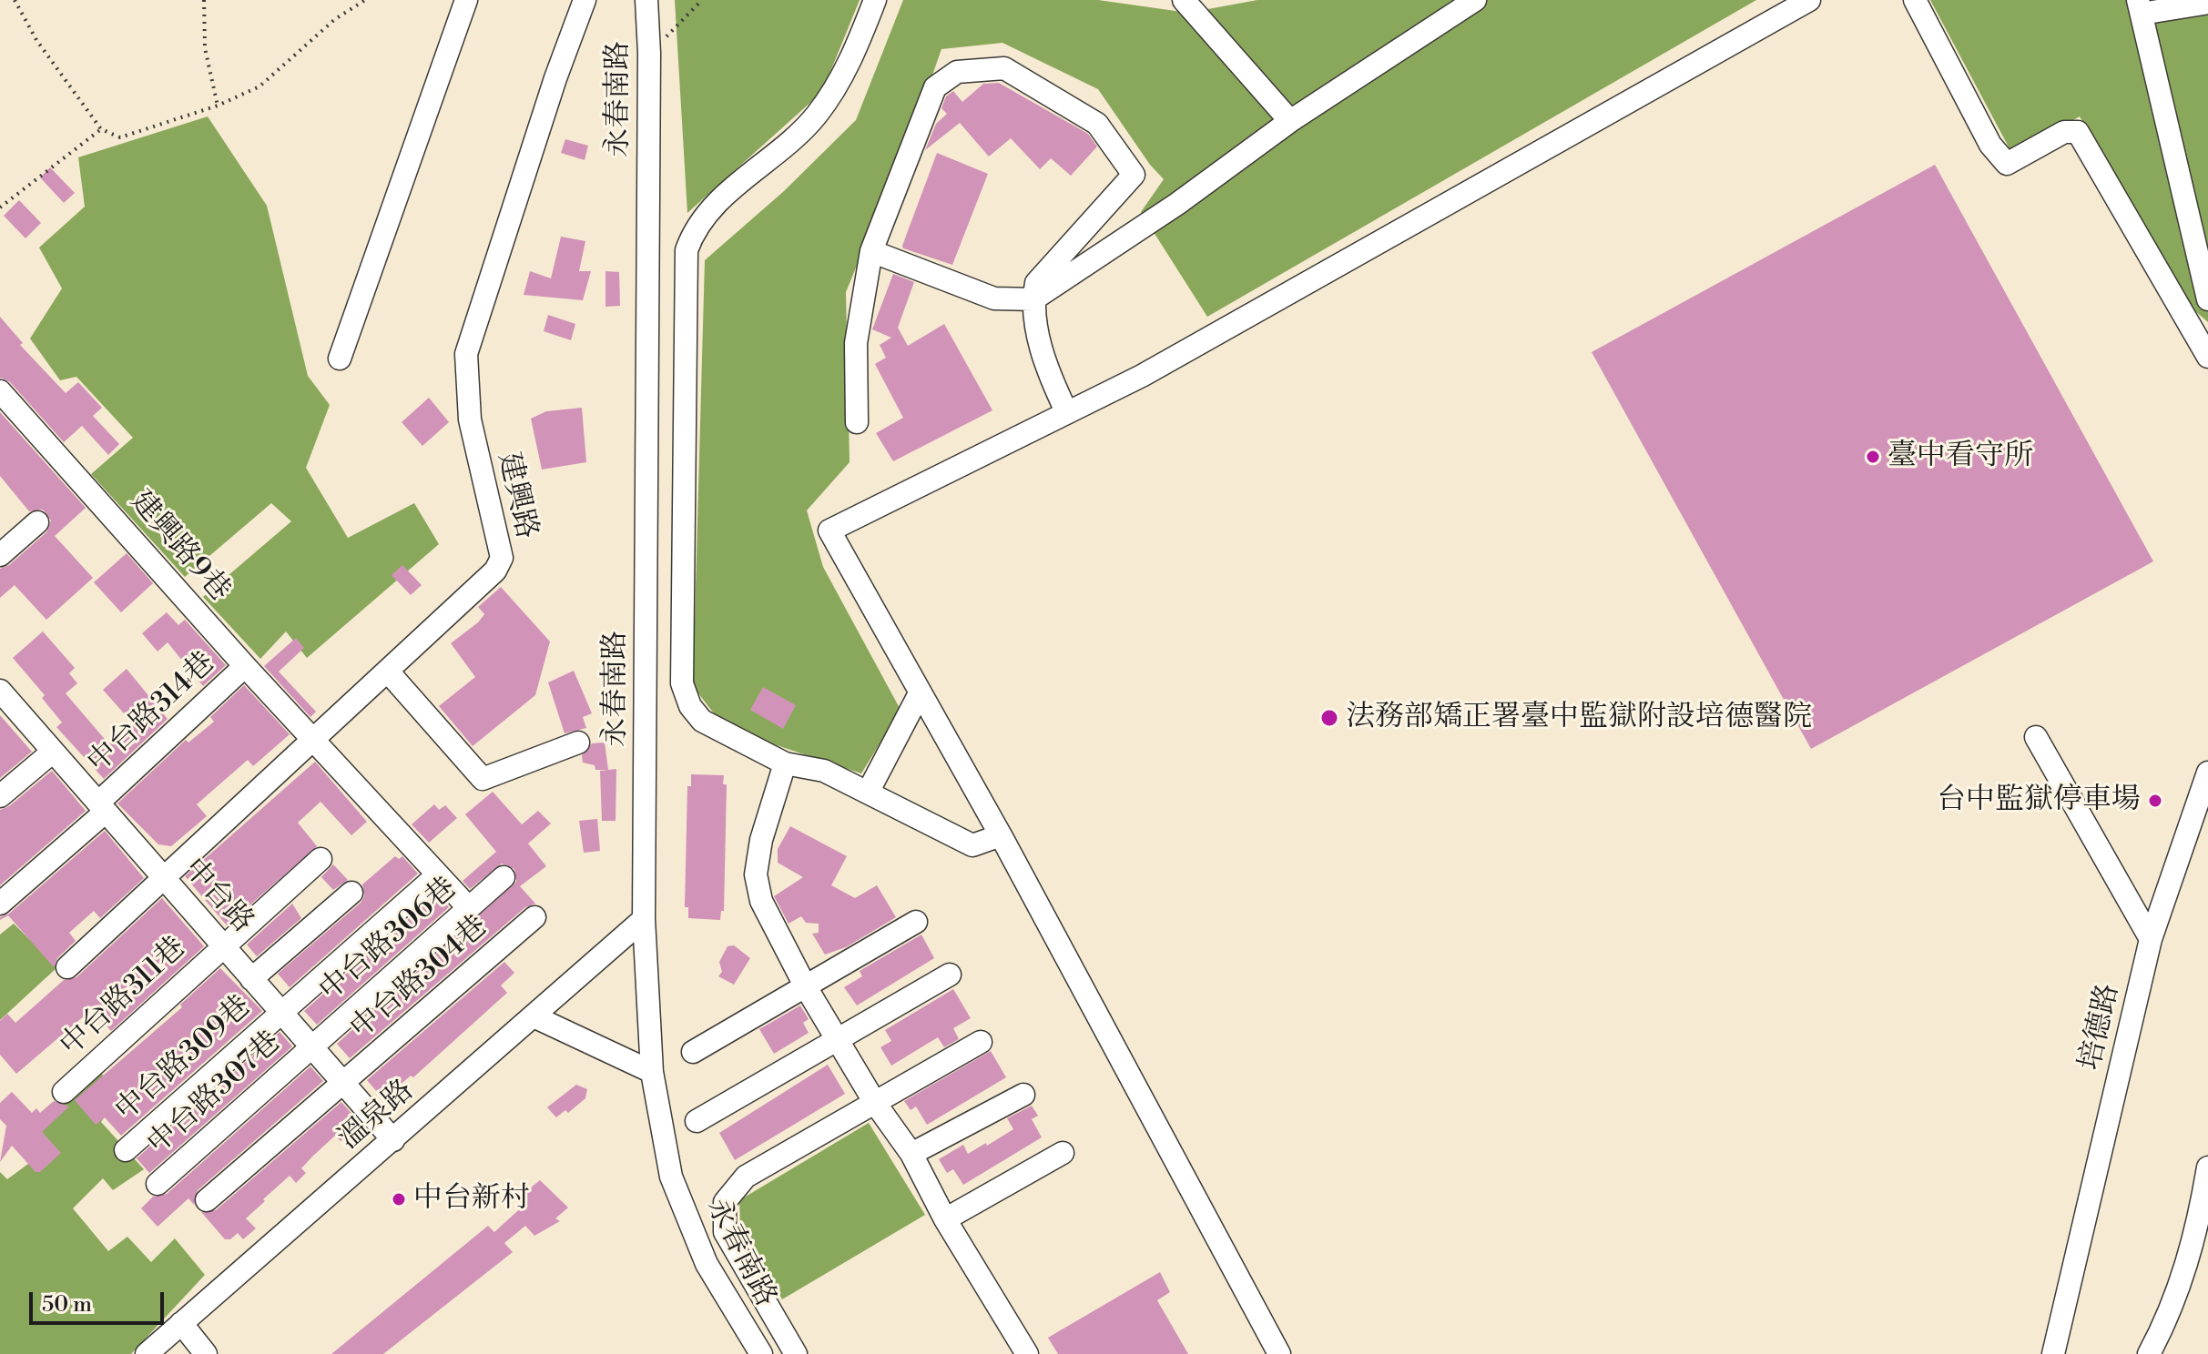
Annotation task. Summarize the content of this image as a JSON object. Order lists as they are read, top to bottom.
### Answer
{
  "streets": {
    "street": [
      "永春南路",
      "建興路",
      "建興路9巷",
      "中台路314巷",
      "中台路",
      "中台路306巷",
      "中台路304巷",
      "中台路311巷",
      "培德路",
      "中台路309巷",
      "中台路307巷",
      "溫泉路"
    ]
  },
  "crossings": [
    ["永春南路", "溫泉路"],
    ["建興路", "建興路9巷"],
    ["建興路", "中台路"],
    ["建興路9巷", "中台路314巷"],
    ["建興路9巷", "中台路306巷"],
    ["中台路314巷", "中台路"],
    ["中台路", "中台路306巷"],
    ["中台路", "中台路304巷"],
    ["中台路", "中台路311巷"],
    ["中台路", "中台路309巷"],
    ["中台路", "中台路307巷"],
    ["中台路", "溫泉路"],
    ["中台路306巷", "中台路307巷"]
  ],
  "places": [
    "臺中看守所",
    "法務部矯正署臺中監獄附設培德醫院",
    "台中監獄停車場",
    "中台新村"
  ],
  "scale_bar": "50 m"
}
